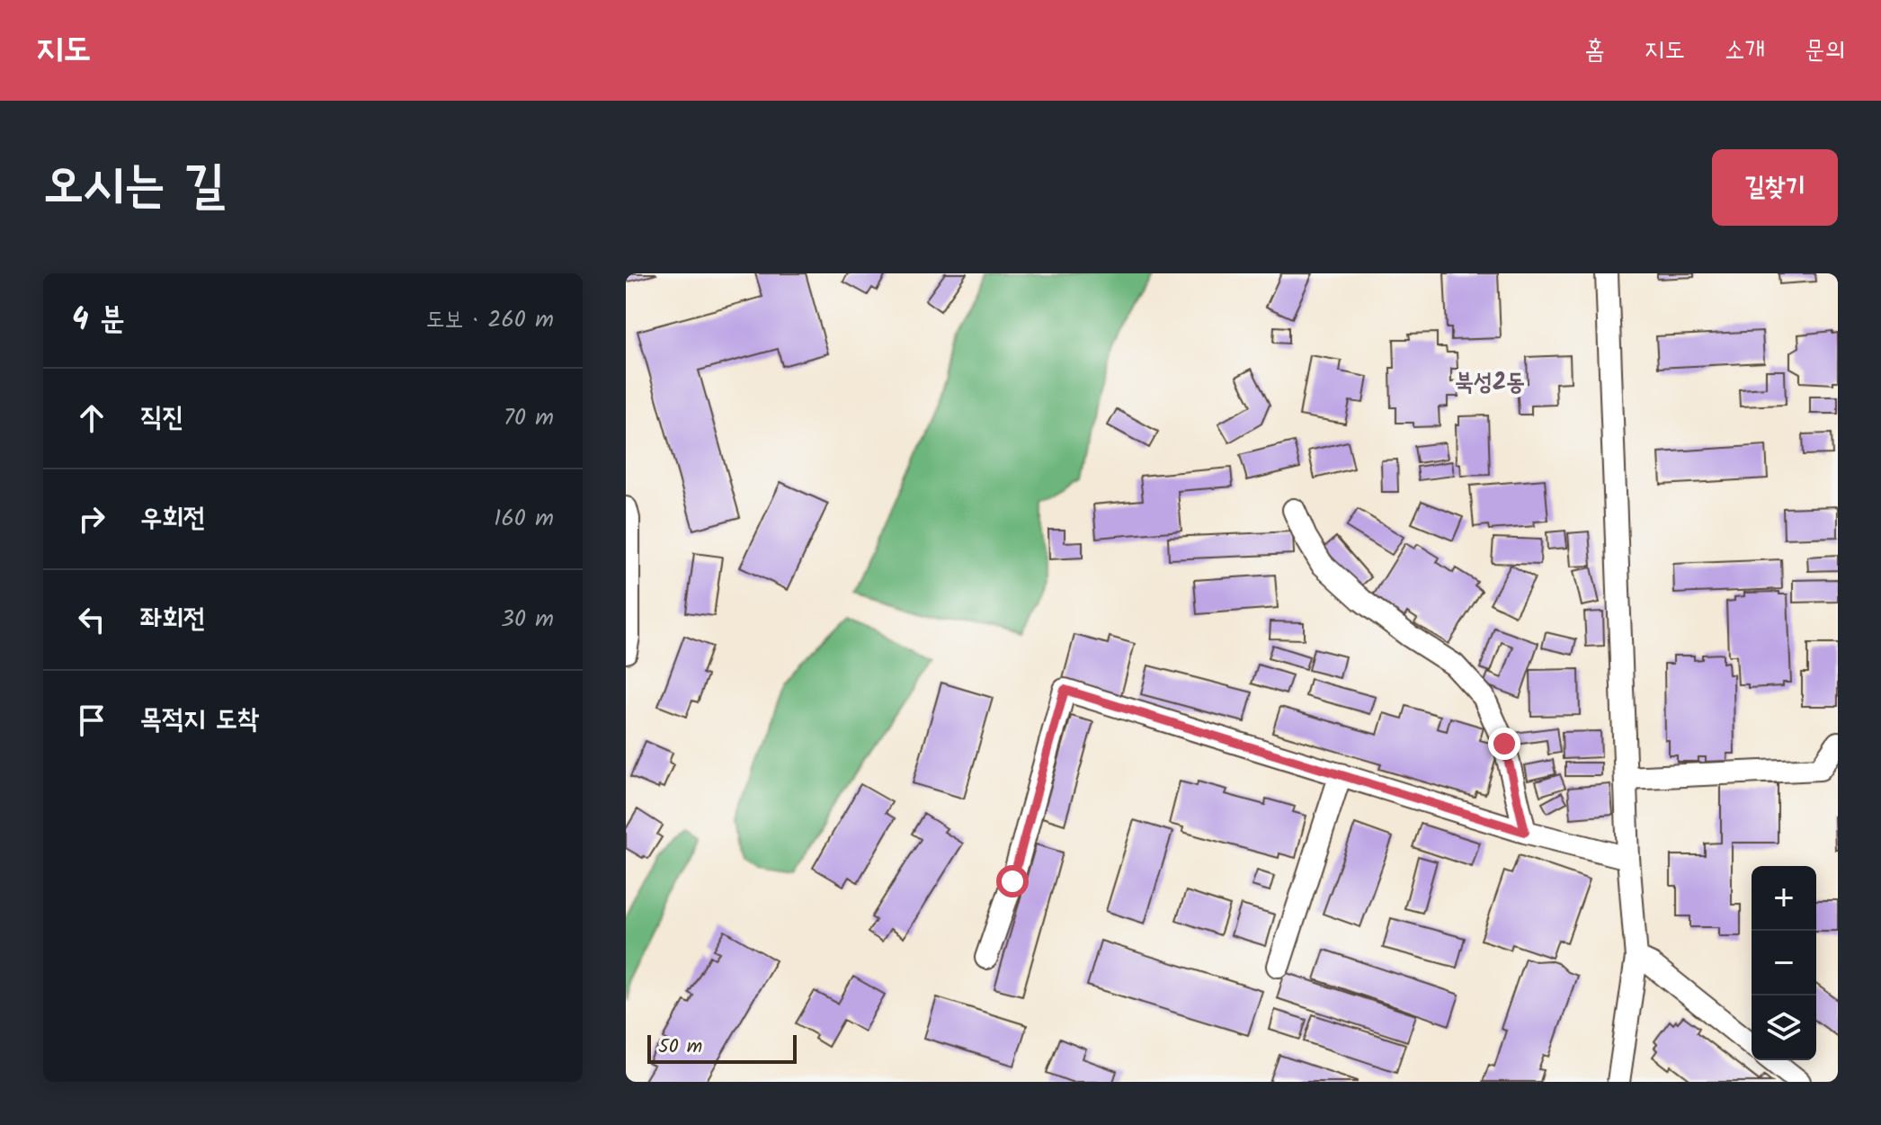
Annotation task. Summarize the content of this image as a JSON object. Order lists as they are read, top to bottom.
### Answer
{
  "districts": ["북성2동"],
  "scale_bar": "50 m",
  "page": {
    "header": "지도",
    "nav": [
      "홈",
      "지도",
      "소개",
      "문의"
    ],
    "title": "오시는 길",
    "buttons": "길찾기",
    "heading": ["4 분", "도보 · 260 m"],
    "list": [
      ["직진", "70 m"],
      ["우회전", "160 m"],
      ["좌회전", "30 m"],
      "목적지 도착"
    ],
    "map_buttons": ["+", "−"],
    "scale": "50 m"
  }
}
